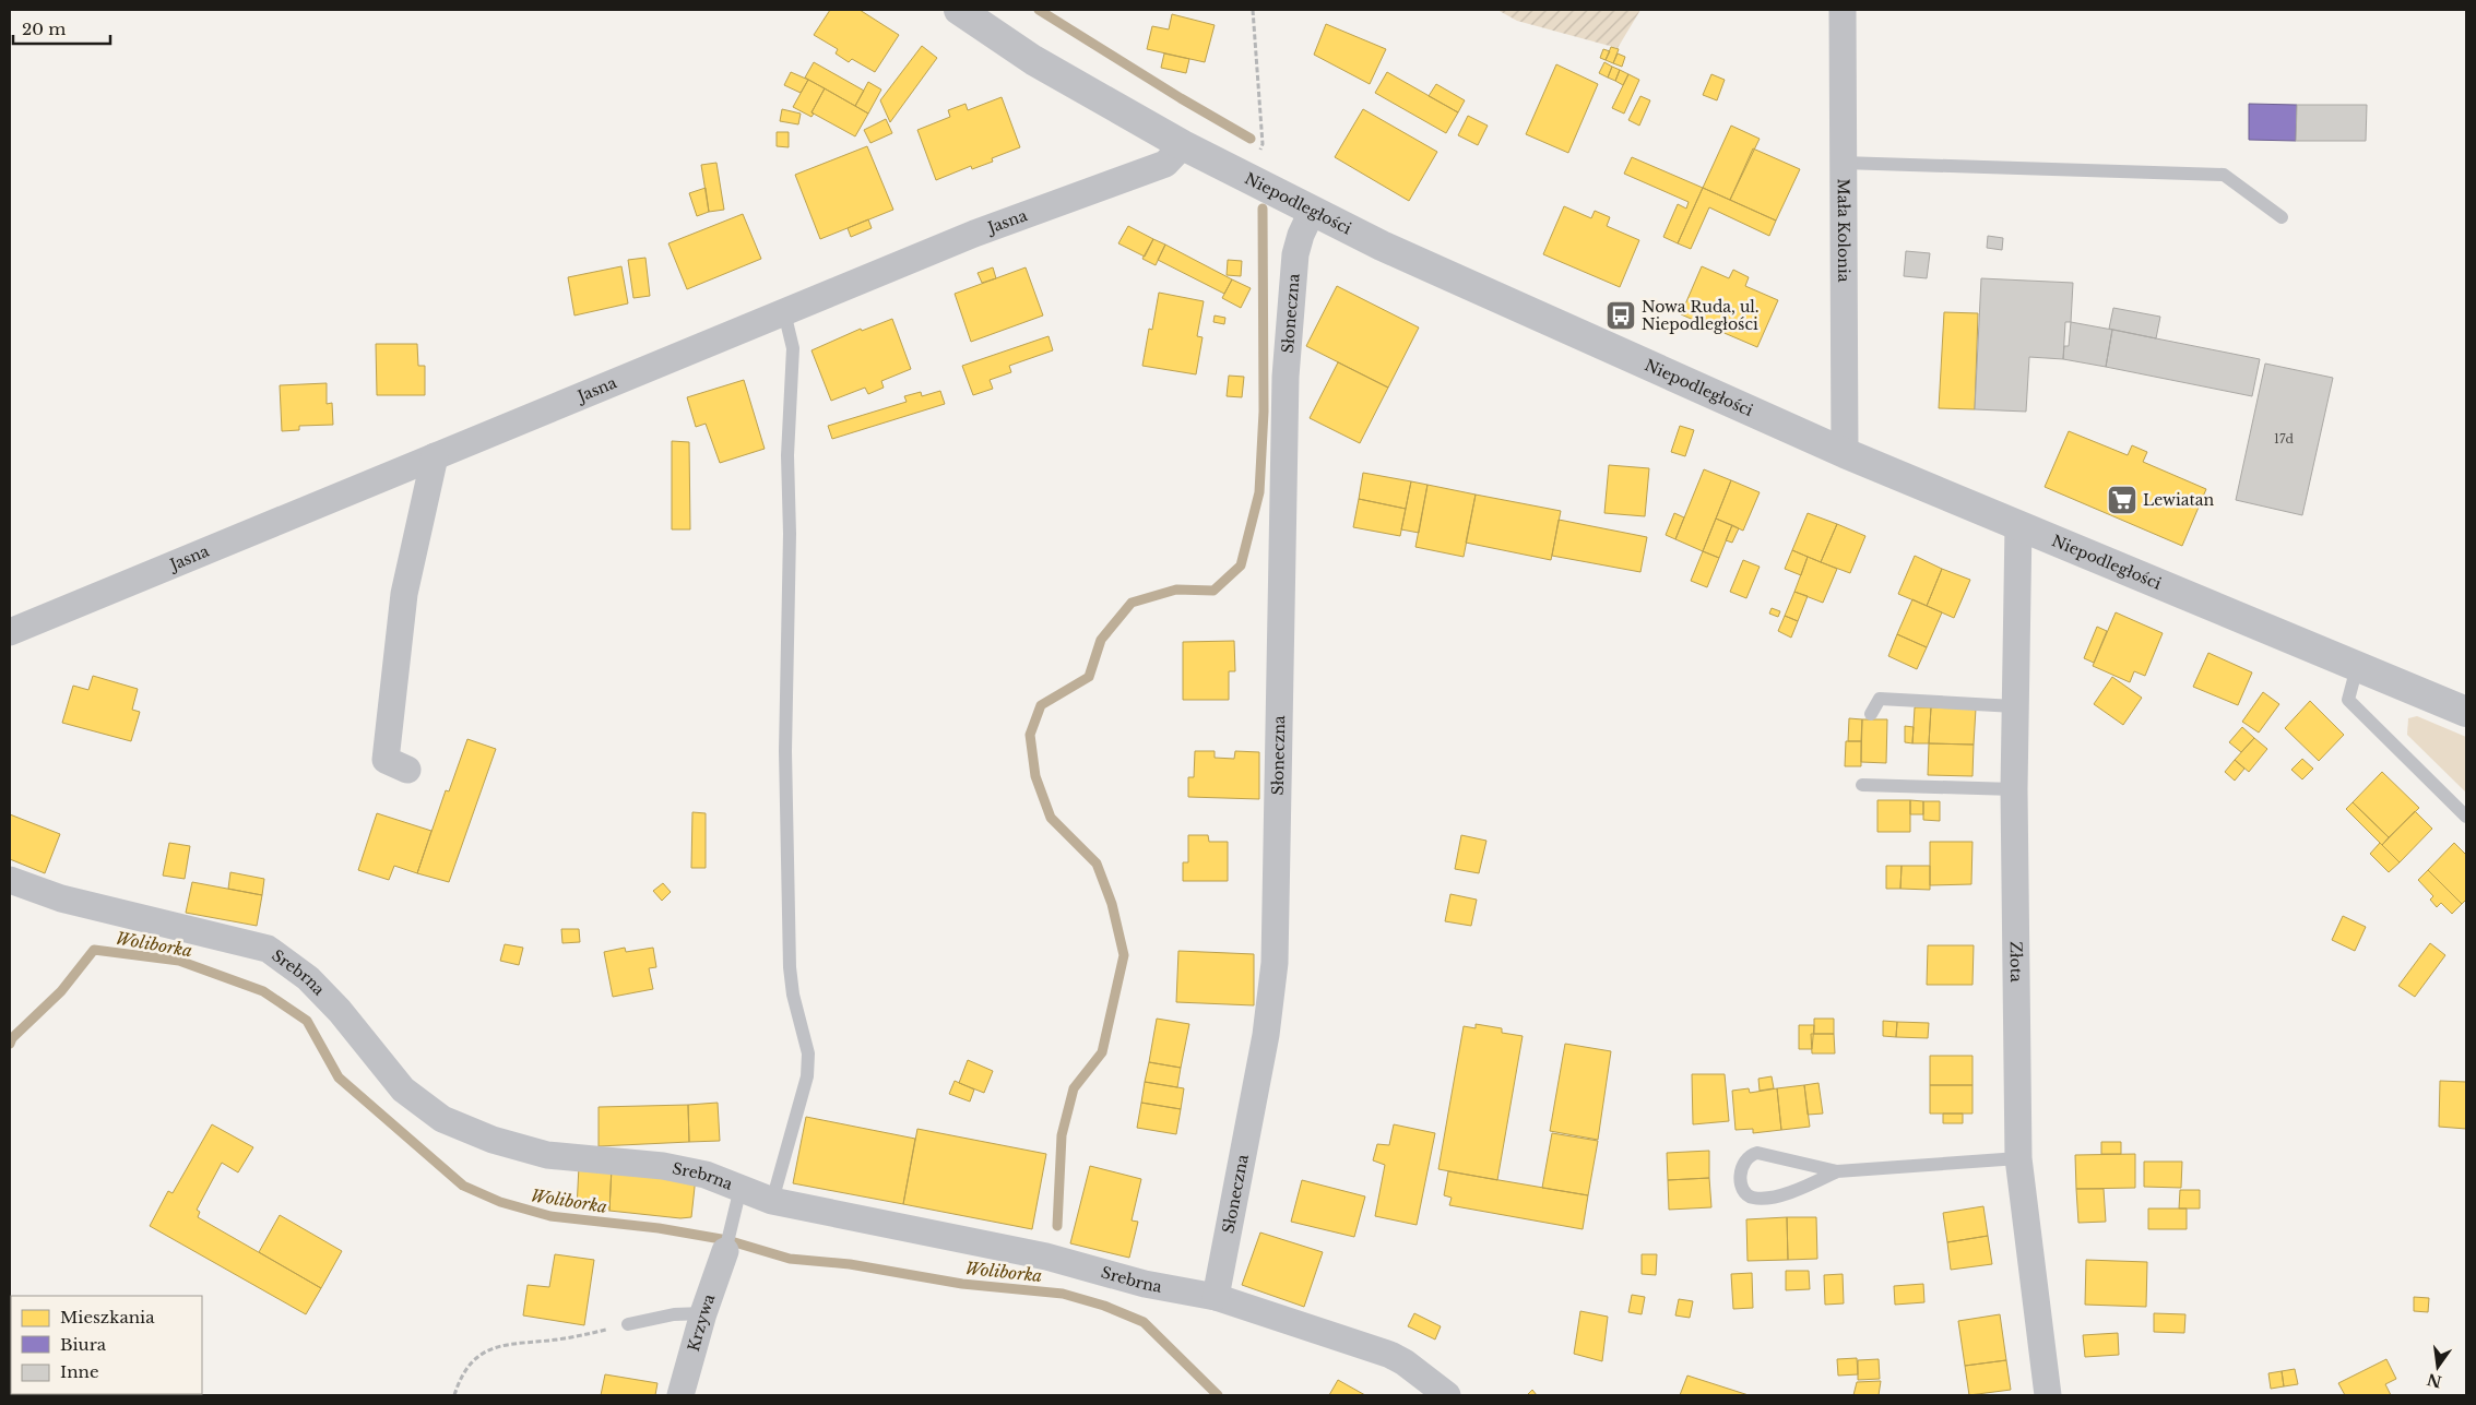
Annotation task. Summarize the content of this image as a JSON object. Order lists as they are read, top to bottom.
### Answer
{
  "streets": {
    "street": [
      "Niepodległości",
      "Jasna",
      "Mała Kolonia",
      "Słoneczna",
      "Złota",
      "Srebrna",
      "Krzywa"
    ]
  },
  "crossings": [
    ["Niepodległości", "Jasna"],
    ["Niepodległości", "Mała Kolonia"],
    ["Niepodległości", "Słoneczna"],
    ["Niepodległości", "Złota"],
    ["Słoneczna", "Srebrna"]
  ],
  "water": ["Woliborka"],
  "places": {
    "bus stop": ["Nowa Ruda, ul. Niepodległości"],
    "supermarket": ["Lewiatan"]
  },
  "house_numbers": ["17d"],
  "legend": ["Mieszkania", "Biura", "Inne"],
  "scale_bar": "20 m",
  "north": "bottom"
}
